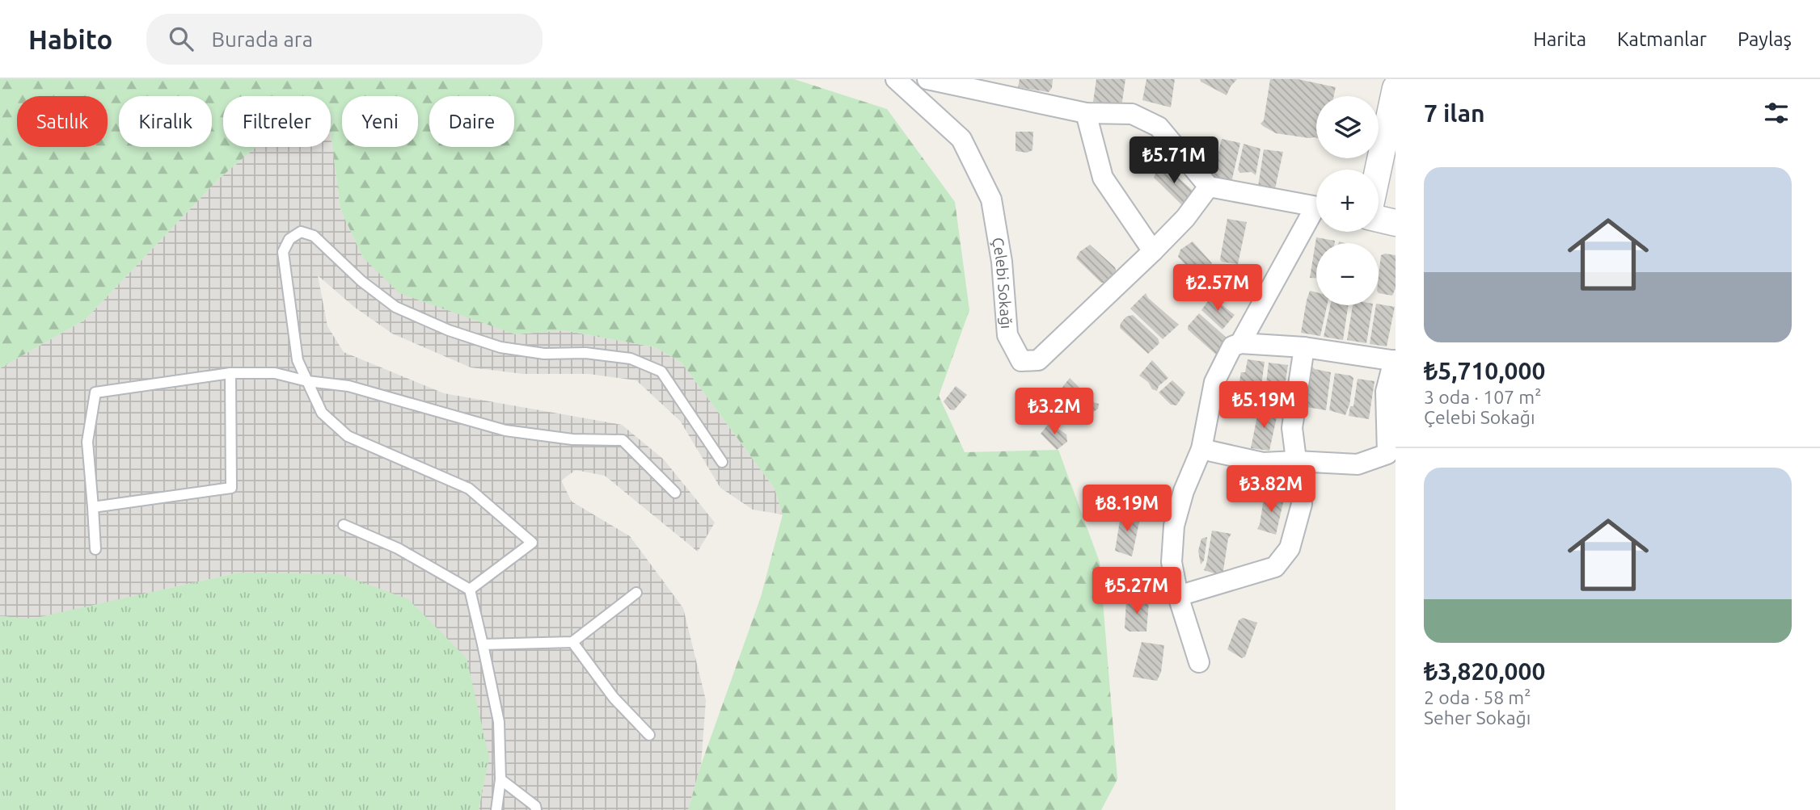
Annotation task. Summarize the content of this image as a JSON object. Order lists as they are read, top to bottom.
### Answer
{
  "streets": {
    "street": ["Çelebi Sokağı"]
  },
  "page": {
    "header": "Habito",
    "search": "Burada ara",
    "nav": ["Harita", "Katmanlar", "Paylaş"],
    "heading": "7 ilan",
    "map_buttons": ["+", "−"],
    "chip": [
      "Satılık",
      "Kiralık",
      "Filtreler",
      "Yeni",
      "Daire"
    ],
    "price": [
      "₺5.71M",
      "₺2.57M",
      "₺5.19M",
      "₺3.2M",
      "₺3.82M",
      "₺8.19M",
      "₺5.27M"
    ],
    "list": [
      {
        "name": "₺5,710,000",
        "note": "3 oda · 107 m² · Çelebi Sokağı"
      },
      {
        "name": "₺3,820,000",
        "note": "2 oda · 58 m² · Seher Sokağı"
      }
    ]
  }
}
